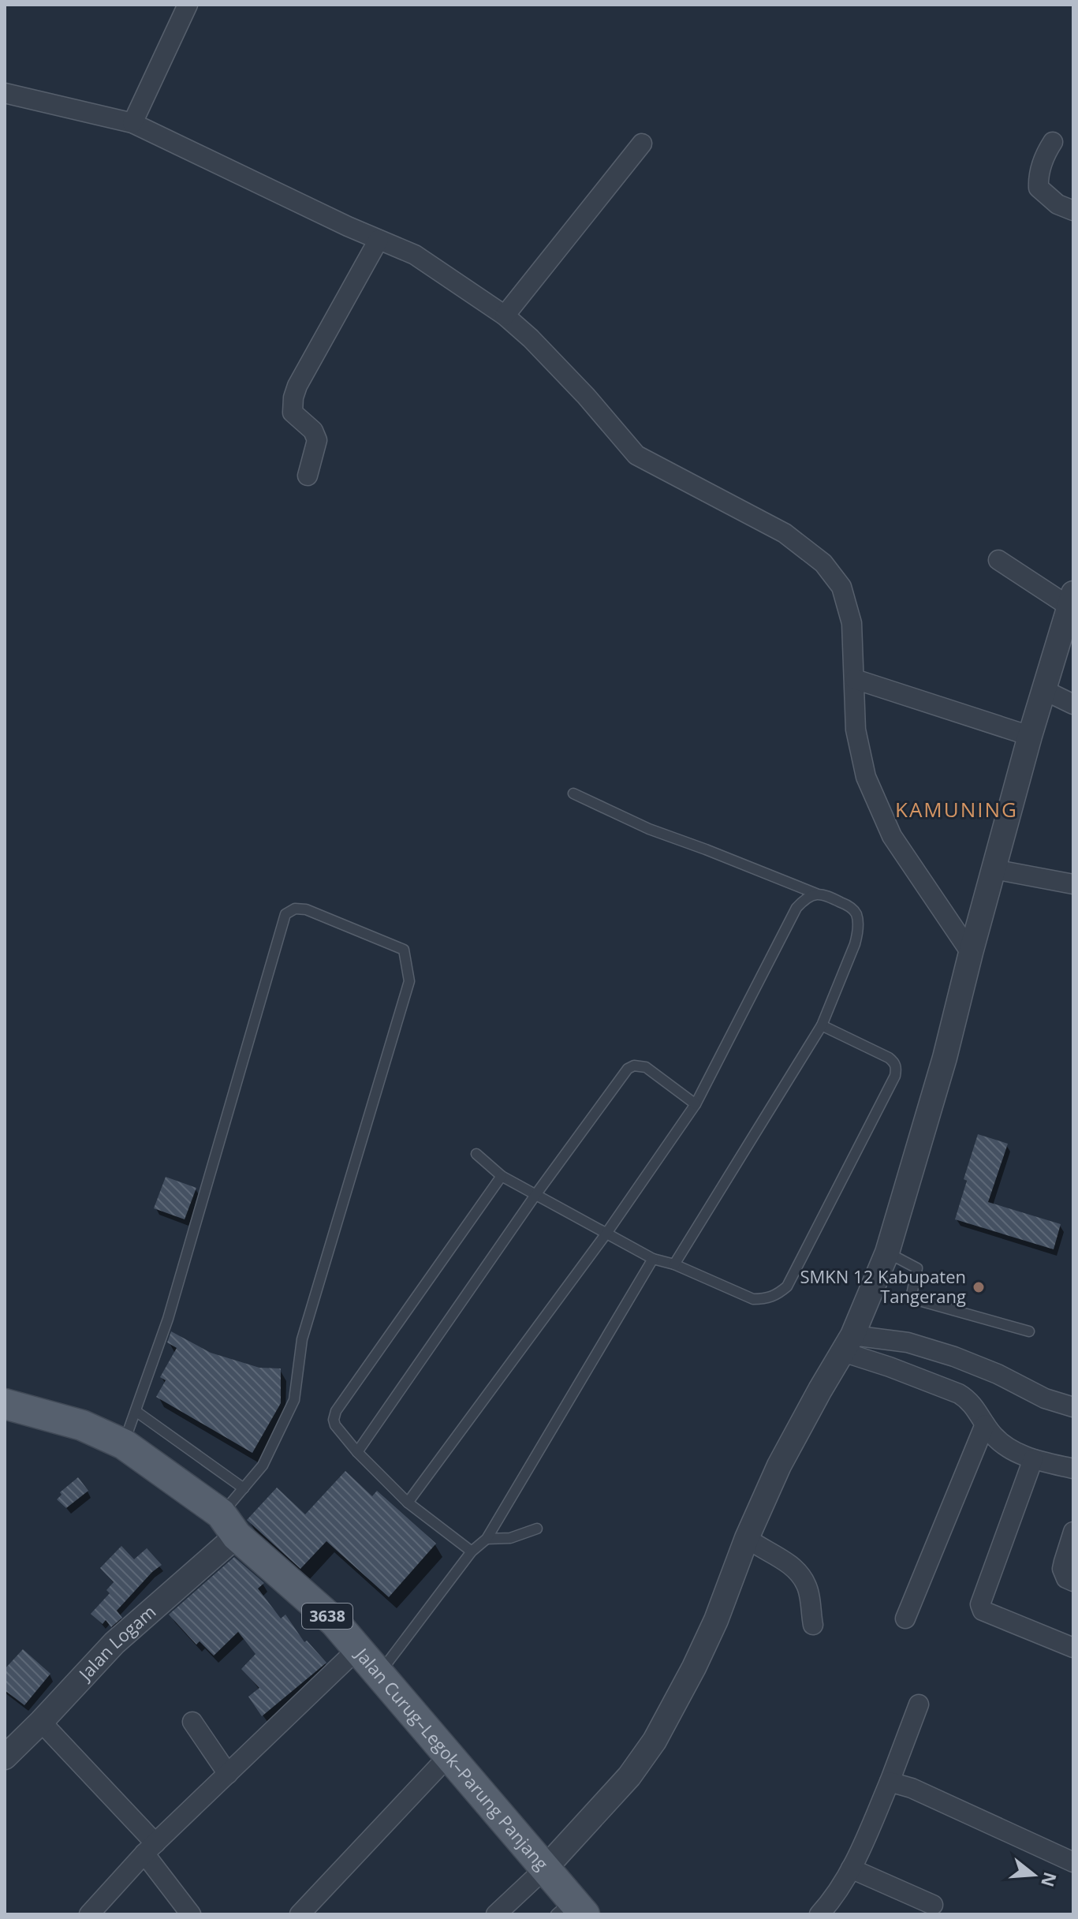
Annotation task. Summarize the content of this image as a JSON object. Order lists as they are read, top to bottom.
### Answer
{
  "streets": {
    "main road": ["3638", "Jalan Curug–Legok–Parung Panjang"],
    "street": ["Jalan Logam"]
  },
  "crossings": [
    ["Jalan Logam", "Jalan Curug–Legok–Parung Panjang"]
  ],
  "districts": ["KAMUNING"],
  "places": ["SMKN 12 Kabupaten Tangerang"],
  "north": "right"
}
